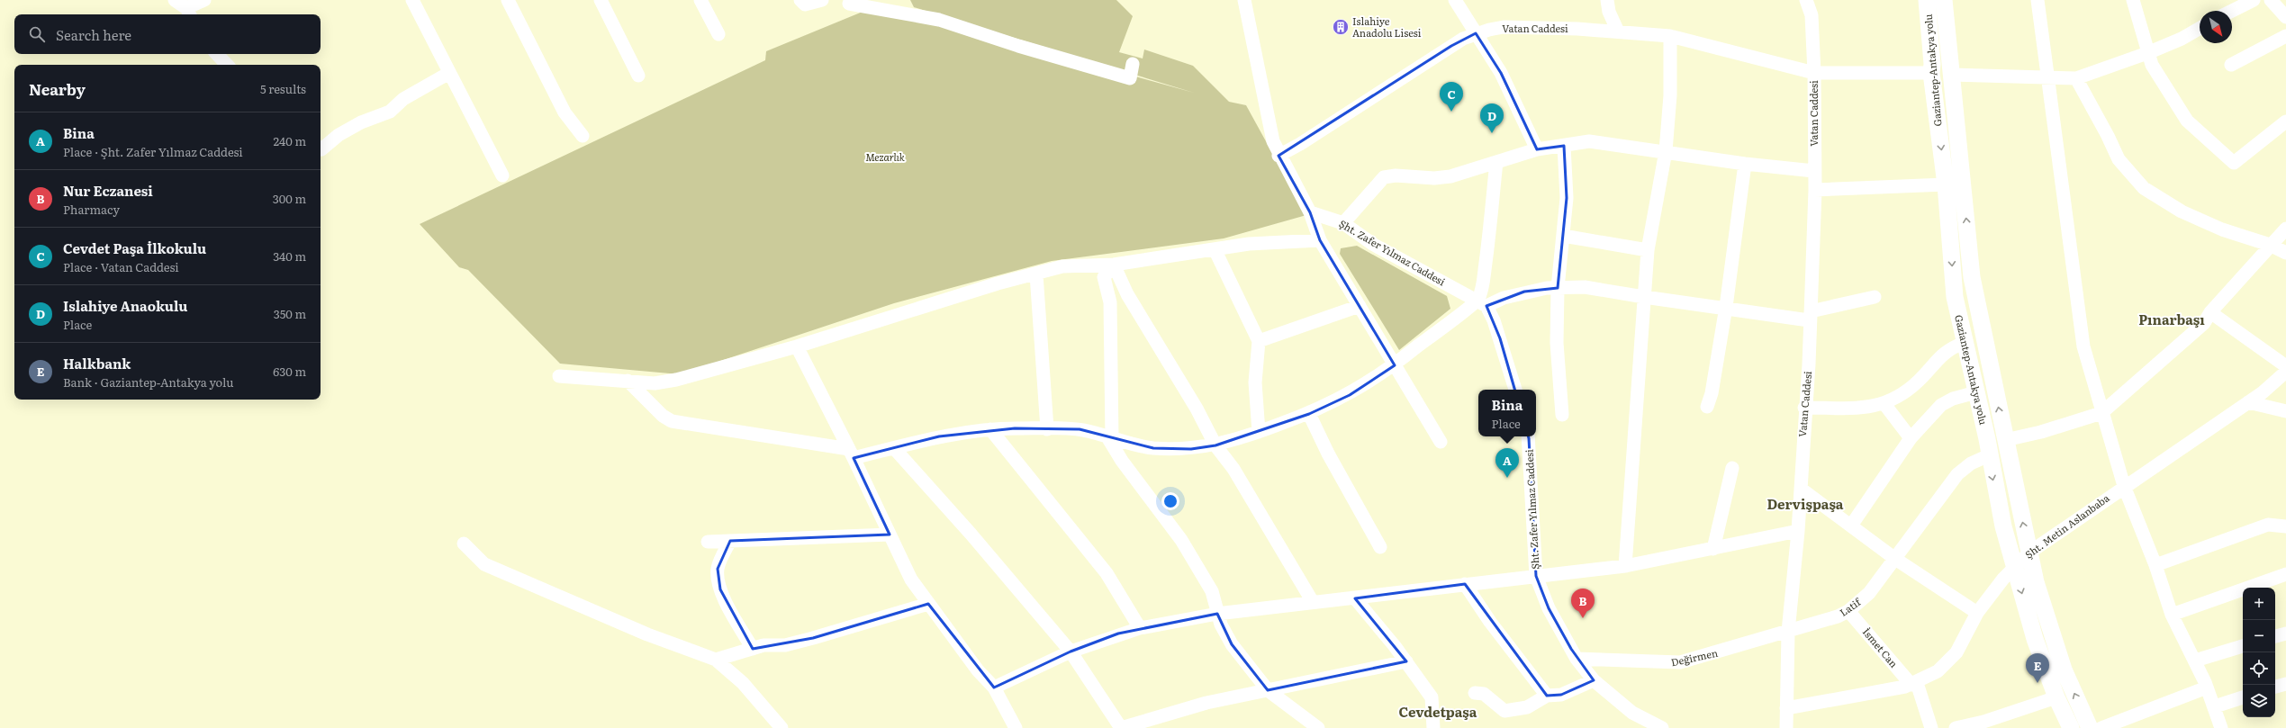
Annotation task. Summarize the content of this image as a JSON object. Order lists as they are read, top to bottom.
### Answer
{
  "streets": {
    "main road": ["Gaziantep-Antakya yolu"],
    "street": [
      "Vatan Caddesi",
      "Şht. Zafer Yılmaz Caddesi",
      "Şht. Metin Aslanbaba",
      "Latif",
      "İsmet Can",
      "Değirmen"
    ]
  },
  "crossings": [
    ["Vatan Caddesi", "Şht. Metin Aslanbaba"],
    ["Vatan Caddesi", "Latif"],
    ["Vatan Caddesi", "Değirmen"],
    ["Gaziantep-Antakya yolu", "Şht. Metin Aslanbaba"],
    ["Gaziantep-Antakya yolu", "Latif"],
    ["Şht. Zafer Yılmaz Caddesi", "Değirmen"],
    ["Şht. Metin Aslanbaba", "İsmet Can"],
    ["Latif", "İsmet Can"],
    ["Latif", "Değirmen"]
  ],
  "districts": ["Pınarbaşı", "Dervişpaşa", "Cevdetpaşa"],
  "parks": ["Mezarlık"],
  "places": {
    "building": ["Islahiye Anadolu Lisesi"]
  },
  "north": "bottom right",
  "page": {
    "search": "Search here",
    "heading": ["Nearby", "5 results"],
    "pins": [
      "C",
      "D",
      "A",
      "B",
      "E"
    ],
    "list": [
      {
        "mark": "A",
        "name": "Bina",
        "note": "Place · Şht. Zafer Yılmaz Caddesi",
        "value": "240 m"
      },
      {
        "mark": "B",
        "name": "Nur Eczanesi",
        "note": "Pharmacy",
        "value": "300 m"
      },
      {
        "mark": "C",
        "name": "Cevdet Paşa İlkokulu",
        "note": "Place · Vatan Caddesi",
        "value": "340 m"
      },
      {
        "mark": "D",
        "name": "Islahiye Anaokulu",
        "note": "Place",
        "value": "350 m"
      },
      {
        "mark": "E",
        "name": "Halkbank",
        "note": "Bank · Gaziantep-Antakya yolu",
        "value": "630 m"
      }
    ],
    "popup": ["Bina", "Place"],
    "map_buttons": ["+", "−"]
  }
}
